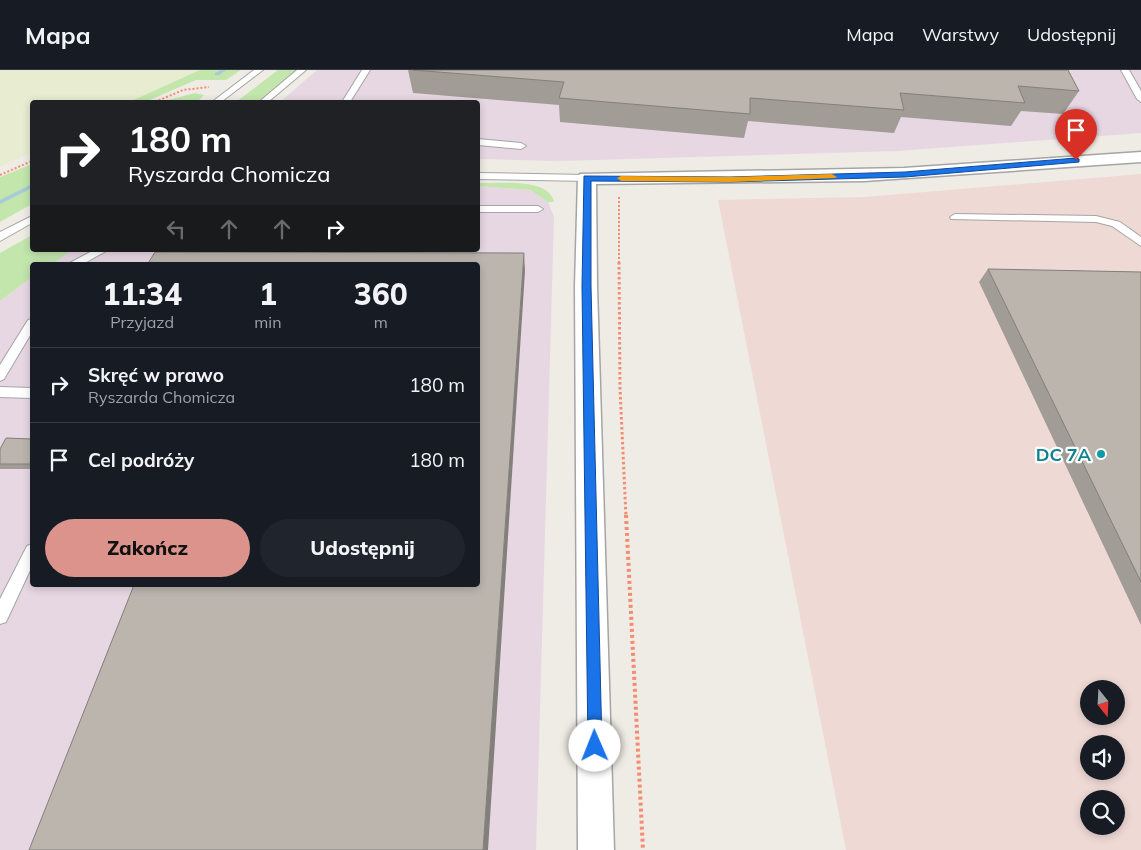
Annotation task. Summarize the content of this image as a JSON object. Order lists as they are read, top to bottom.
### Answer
{
  "places": ["DC 7A"],
  "north": "bottom",
  "page": {
    "header": "Mapa",
    "nav": ["Mapa", "Warstwy", "Udostępnij"],
    "turn": ["180 m", "Ryszarda Chomicza"],
    "eta": [
      "11:34",
      "Przyjazd",
      "1",
      "min",
      "360",
      "m"
    ],
    "list": [
      {
        "name": "Skręć w prawo",
        "note": "Ryszarda Chomicza",
        "value": "180 m"
      },
      {
        "name": "Cel podróży",
        "value": "180 m"
      }
    ],
    "buttons": ["Zakończ", "Udostępnij"]
  }
}
